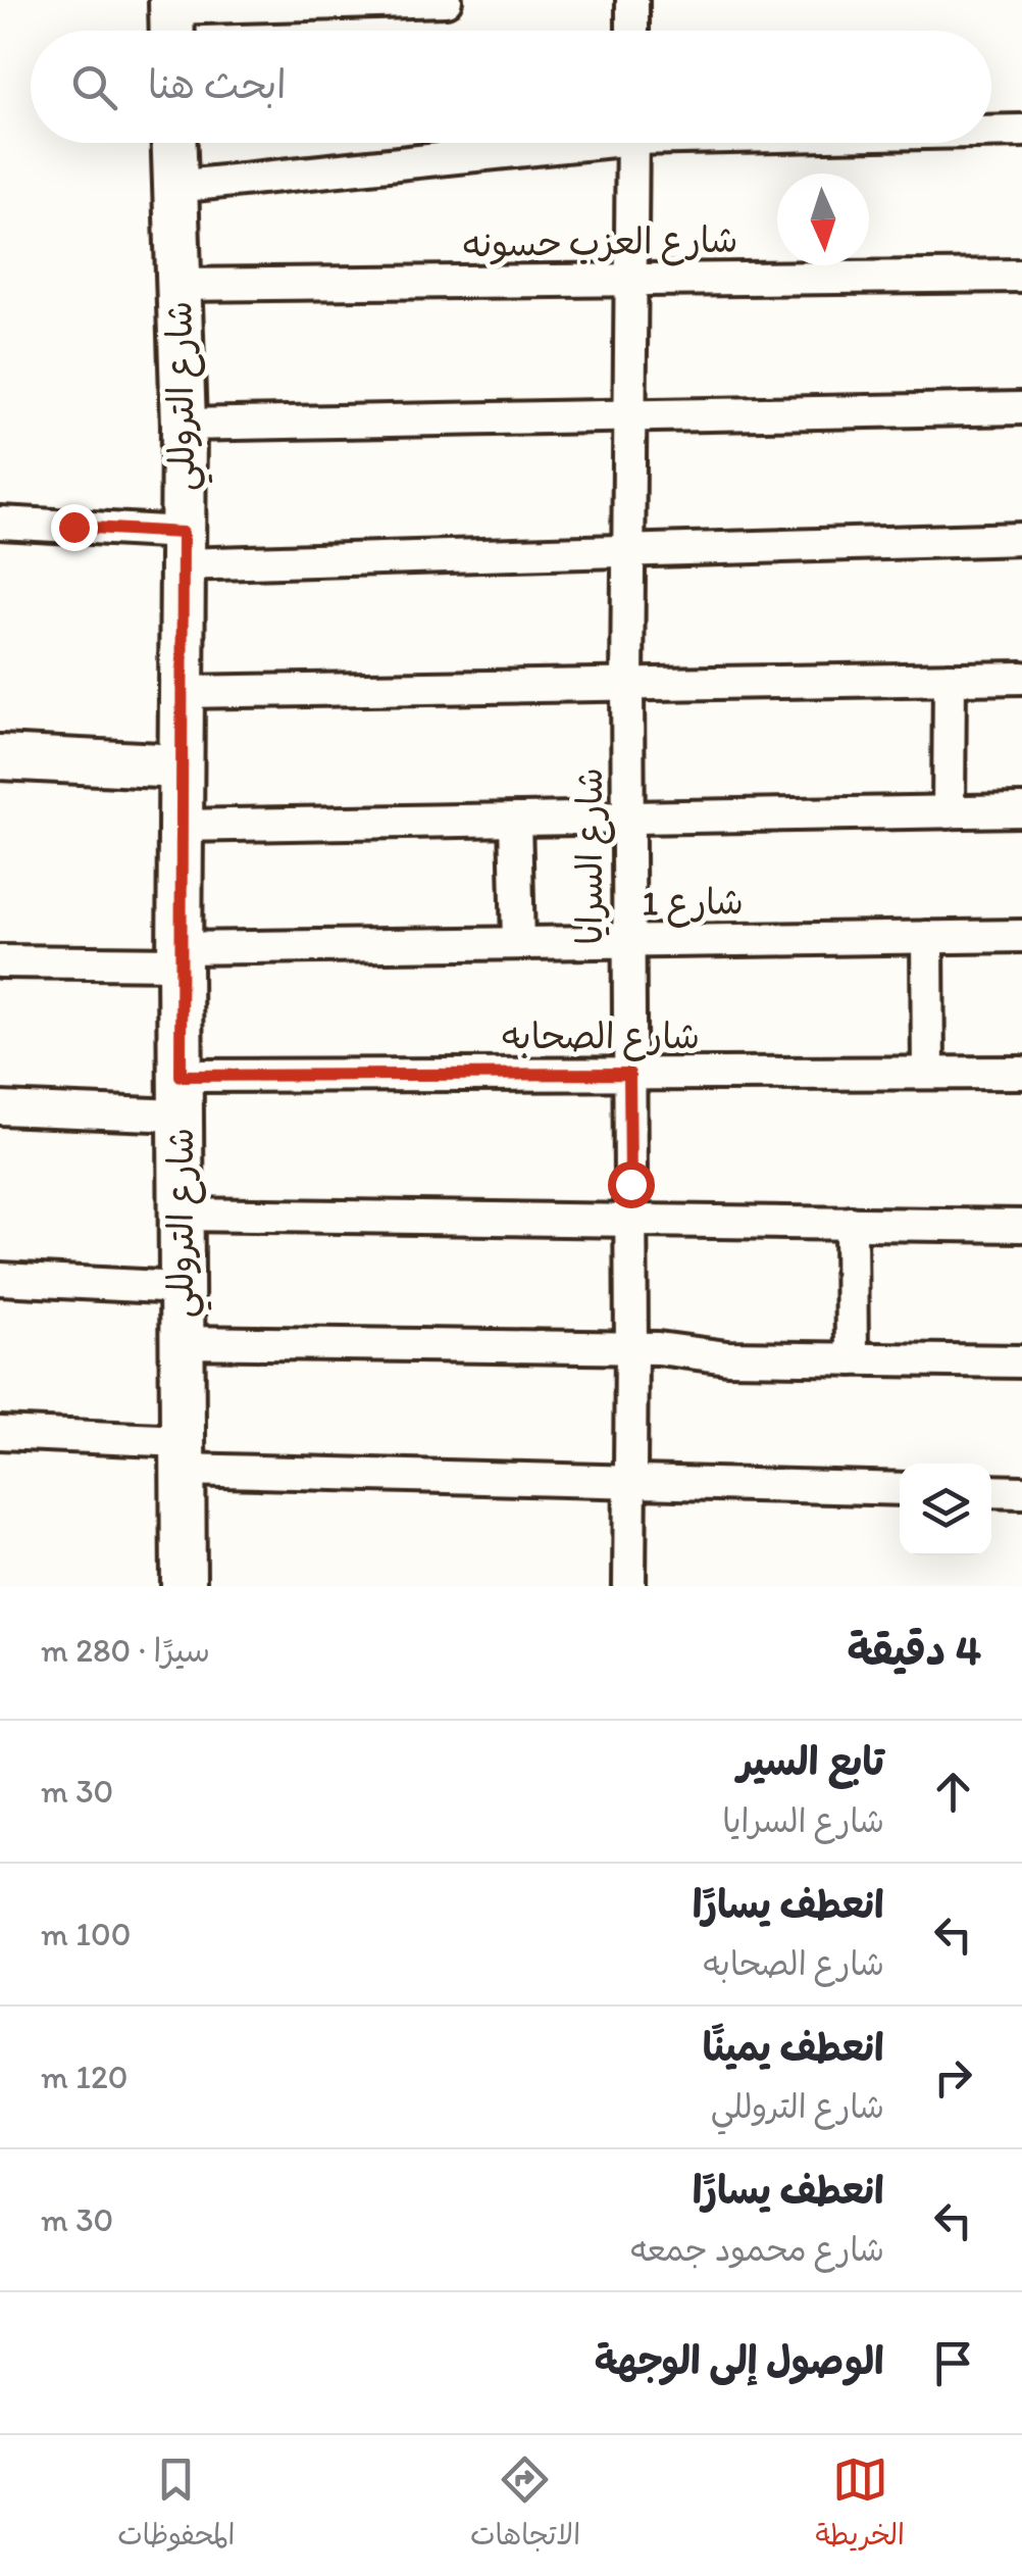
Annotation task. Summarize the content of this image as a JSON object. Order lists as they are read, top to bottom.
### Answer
{
  "streets": {
    "street": [
      "شارع العزب حسونه",
      "شارع التروللي",
      "شارع السرايا",
      "شارع 1",
      "شارع الصحابه"
    ]
  },
  "crossings": [
    ["شارع العزب حسونه", "شارع التروللي"],
    ["شارع العزب حسونه", "شارع السرايا"],
    ["شارع التروللي", "شارع 1"],
    ["شارع التروللي", "شارع الصحابه"],
    ["شارع السرايا", "شارع 1"],
    ["شارع السرايا", "شارع الصحابه"]
  ],
  "north": "bottom",
  "page": {
    "search": "ابحث هنا",
    "heading": ["4 دقيقة", "سيرًا · 280 m"],
    "list": [
      ["تابع السير", "شارع السرايا", "30 m"],
      ["انعطف يسارًا", "شارع الصحابه", "100 m"],
      ["انعطف يمينًا", "شارع التروللي", "120 m"],
      ["انعطف يسارًا", "شارع محمود جمعه", "30 m"],
      "الوصول إلى الوجهة"
    ],
    "nav": ["الخريطة", "الاتجاهات", "المحفوظات"]
  }
}
